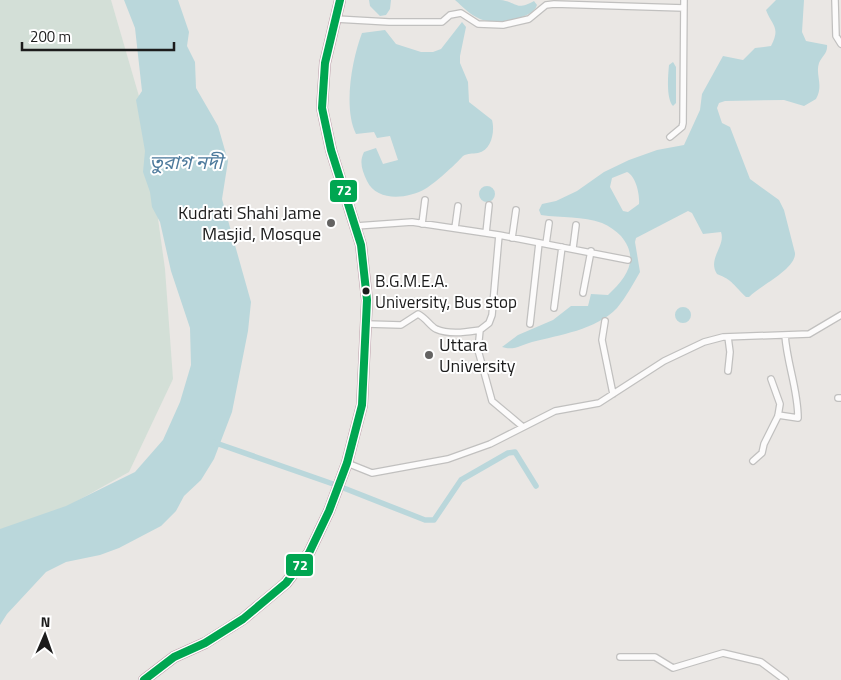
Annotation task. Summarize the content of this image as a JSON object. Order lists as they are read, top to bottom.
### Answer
{
  "water": ["তুরাগ নদী"],
  "places": ["Kudrati Shahi Jame Masjid, Mosque", "B.G.M.E.A. University, Bus stop", "Uttara University"],
  "lines": ["transit line 72"],
  "scale_bar": "200 m",
  "north": "top"
}
